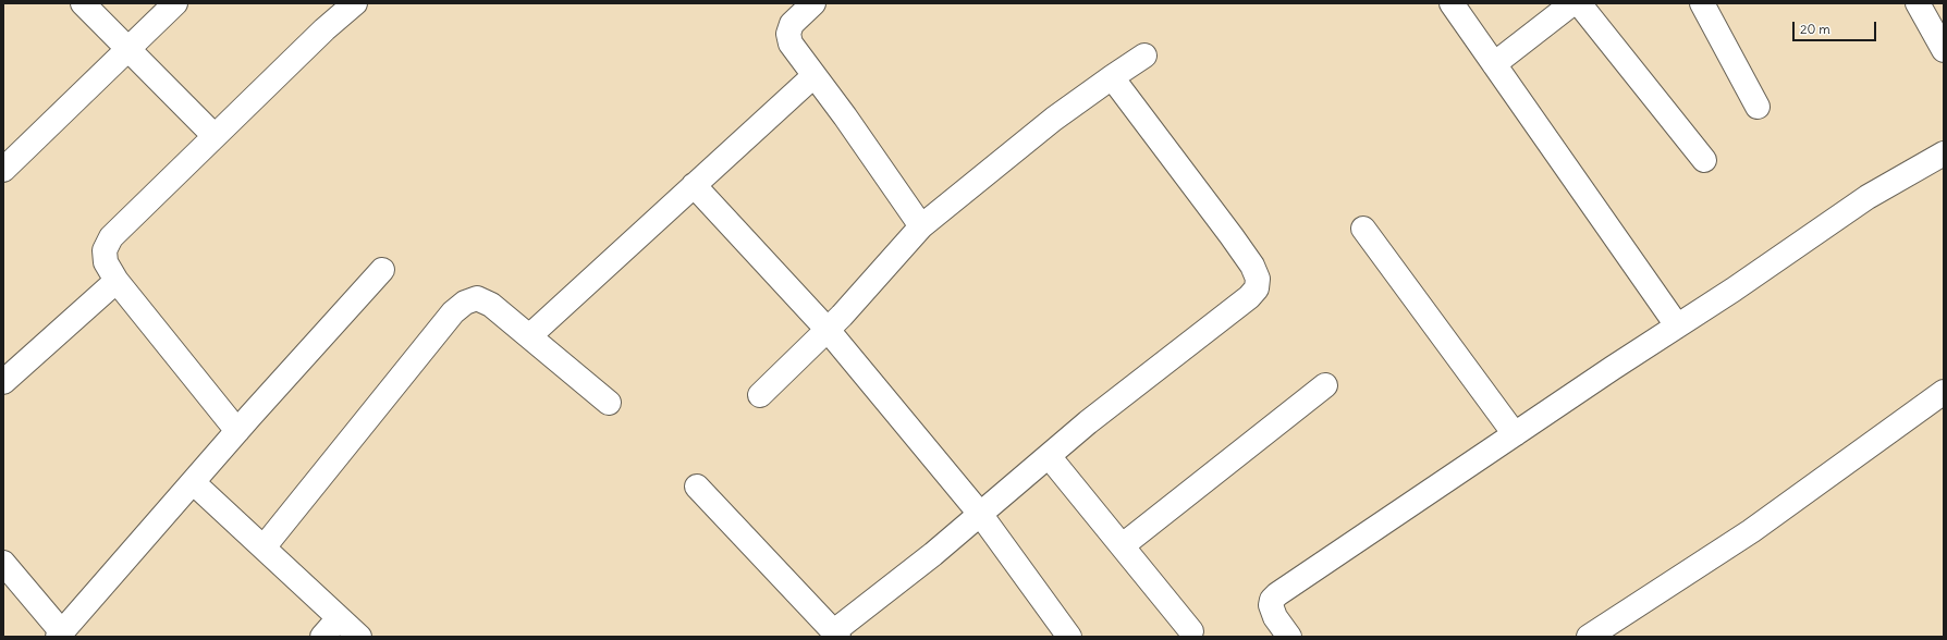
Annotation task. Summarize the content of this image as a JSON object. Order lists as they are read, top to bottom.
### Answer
{
  "scale_bar": "20 m"
}
